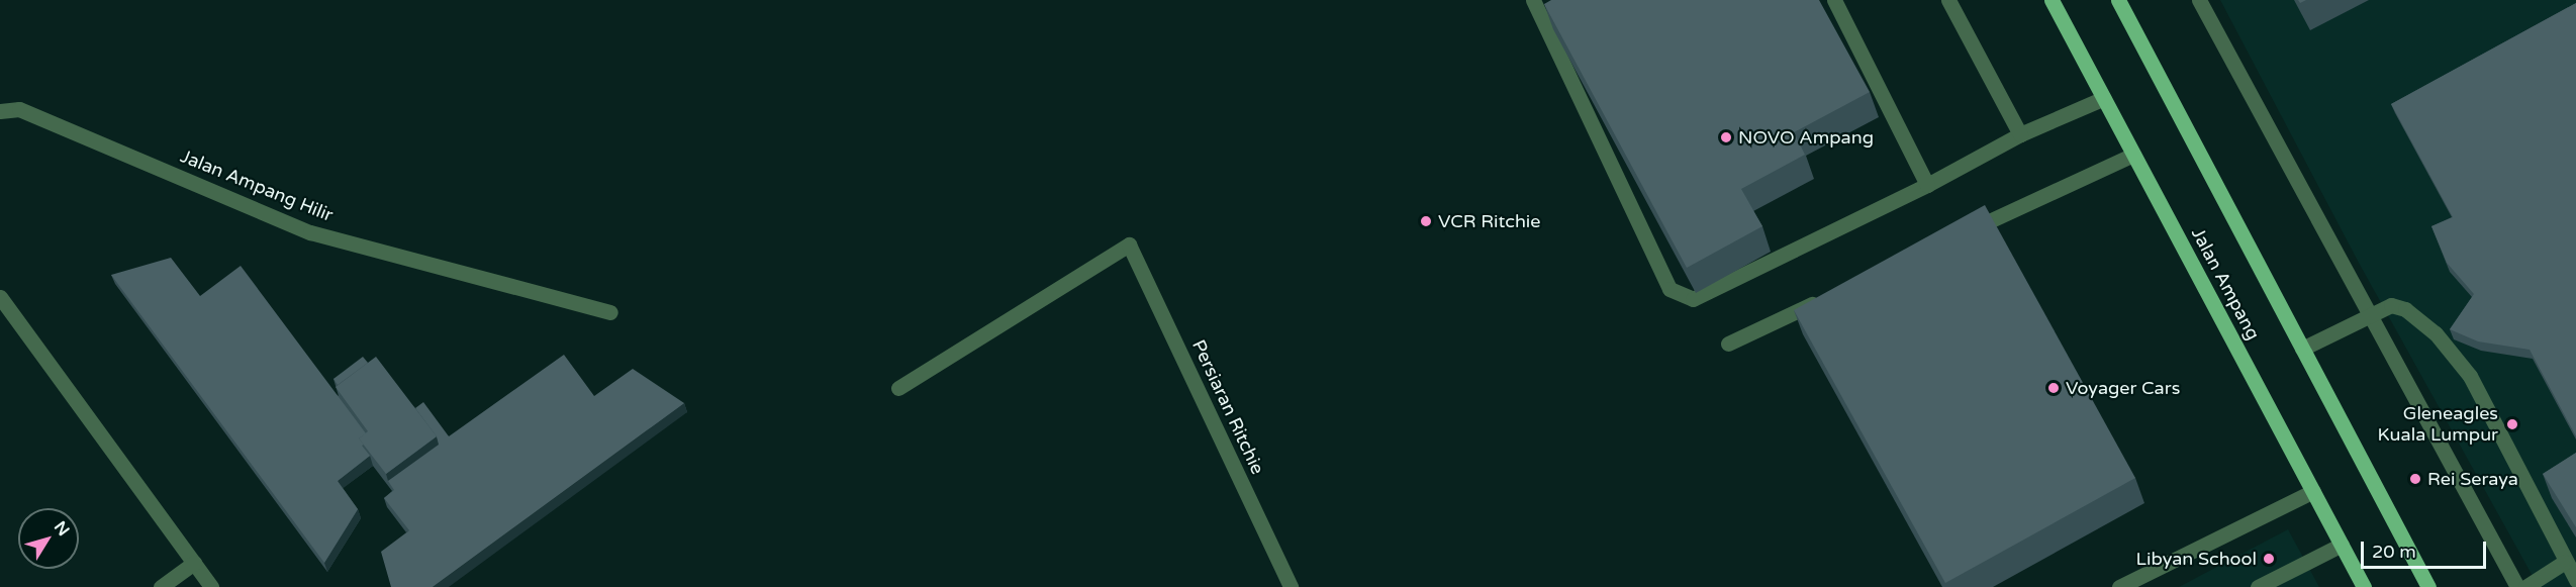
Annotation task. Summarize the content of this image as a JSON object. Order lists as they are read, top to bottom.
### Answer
{
  "streets": {
    "main road": ["Jalan Ampang"],
    "street": ["Jalan Ampang Hilir", "Persiaran Ritchie"]
  },
  "places": [
    "NOVO Ampang",
    "VCR Ritchie",
    "Voyager Cars",
    "Gleneagles Kuala Lumpur",
    "Rei Seraya",
    "Libyan School"
  ],
  "scale_bar": "20 m",
  "north": "top right"
}
